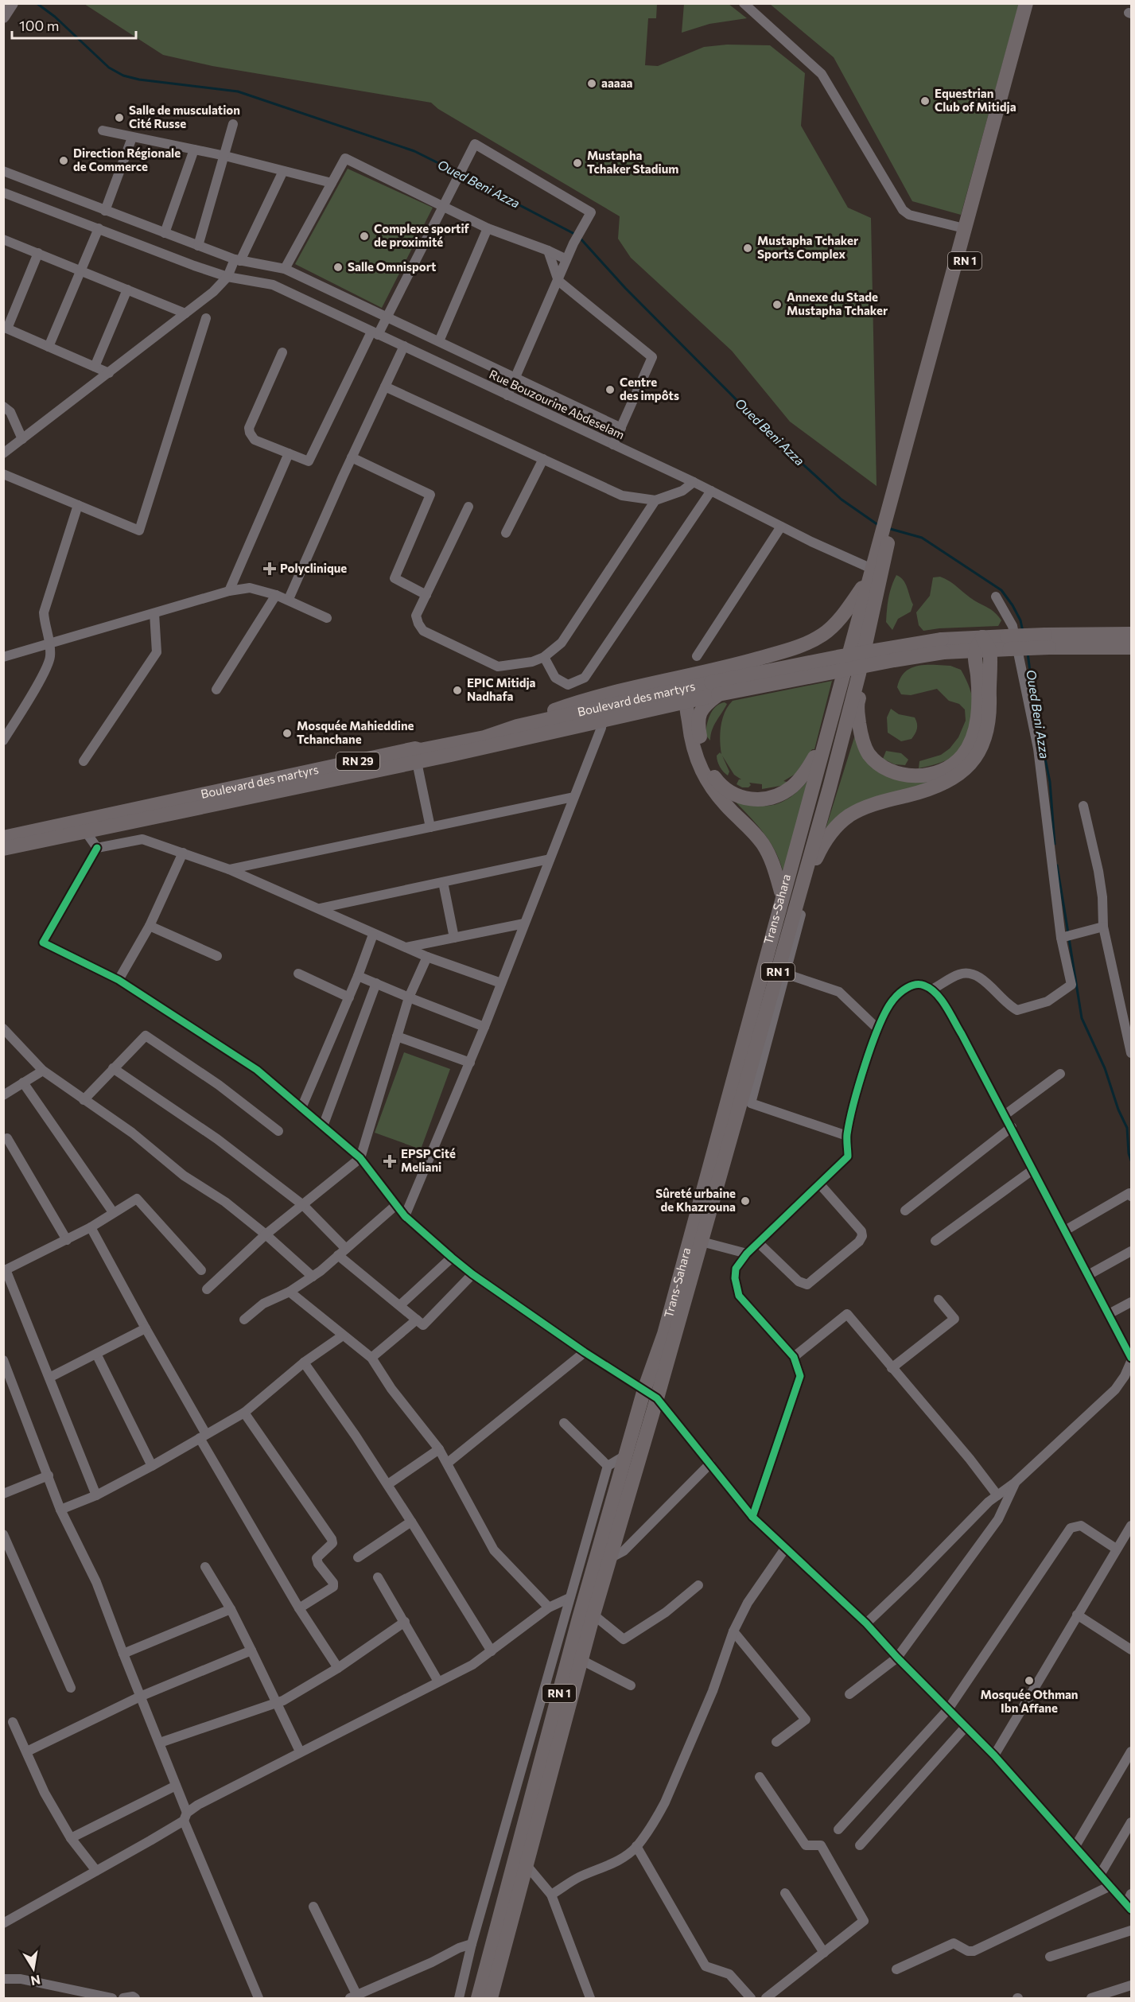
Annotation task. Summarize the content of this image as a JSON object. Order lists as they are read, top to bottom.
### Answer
{
  "streets": {
    "highway": [
      "RN 1",
      "Boulevard des martyrs",
      "RN 29",
      "Trans-Sahara"
    ],
    "street": ["Rue Bouzourine Abdeselam"]
  },
  "crossings": [
    ["RN 1", "Trans-Sahara"],
    ["Rue Bouzourine Abdeselam", "Trans-Sahara"]
  ],
  "water": ["Oued Beni Azza"],
  "places": {
    "other": [
      "aaaaa",
      "Equestrian Club of Mitidja",
      "Salle de musculation Cité Russe",
      "Direction Régionale de Commerce",
      "Mustapha Tchaker Stadium",
      "Complexe sportif de proximité",
      "Mustapha Tchaker Sports Complex",
      "Salle Omnisport",
      "Annexe du Stade Mustapha Tchaker",
      "Centre des impôts",
      "EPIC Mitidja Nadhafa",
      "Mosquée Mahieddine Tchanchane",
      "Sûreté urbaine de Khazrouna",
      "Mosquée Othman Ibn Affane"
    ],
    "health": ["Polyclinique", "EPSP Cité Meliani"]
  },
  "scale_bar": "100 m",
  "north": "bottom"
}
